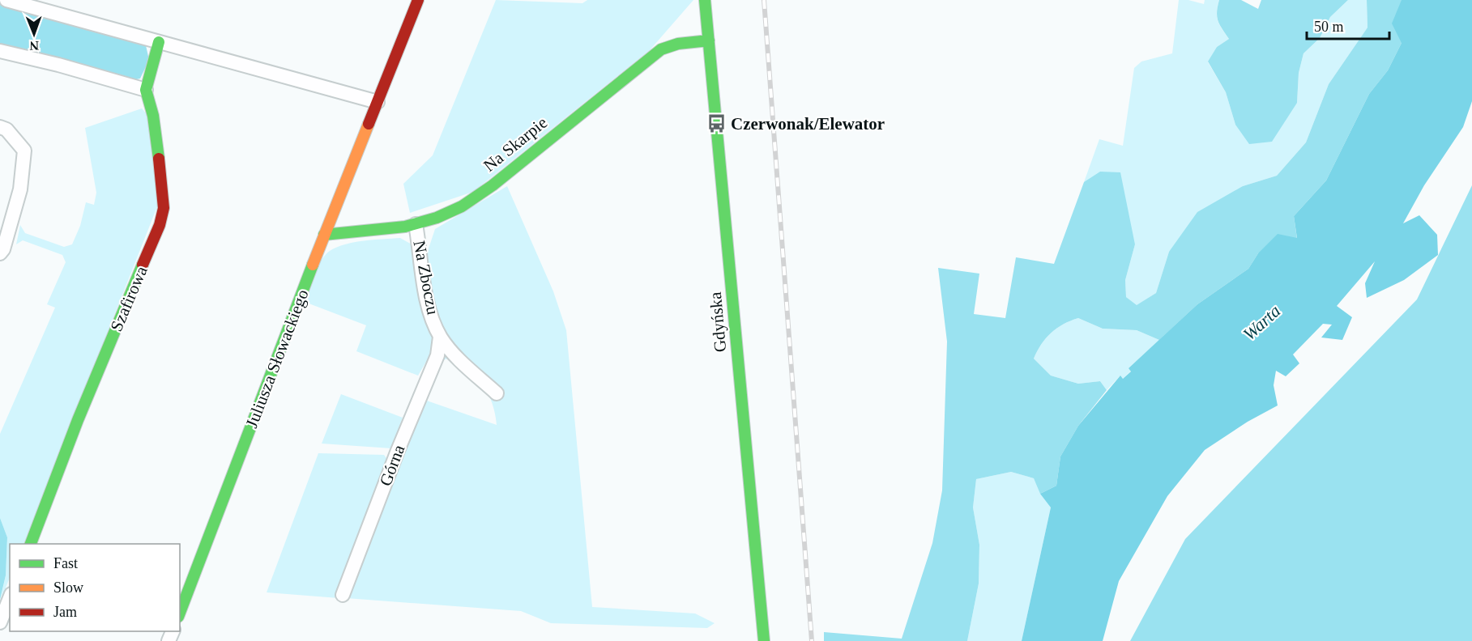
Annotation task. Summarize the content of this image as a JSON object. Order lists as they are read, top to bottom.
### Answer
{
  "streets": {
    "street": [
      "Na Skarpie",
      "Na Zboczu",
      "Szafirowa",
      "Gdyńska",
      "Juliusza Słowackiego",
      "Górna"
    ]
  },
  "crossings": [
    ["Na Skarpie", "Na Zboczu"],
    ["Na Skarpie", "Gdyńska"],
    ["Na Skarpie", "Juliusza Słowackiego"],
    ["Na Zboczu", "Górna"]
  ],
  "water": ["Warta"],
  "places": {
    "bus stop": ["Czerwonak/Elewator"]
  },
  "legend": ["Fast", "Slow", "Jam"],
  "scale_bar": "50 m",
  "north": "bottom"
}
